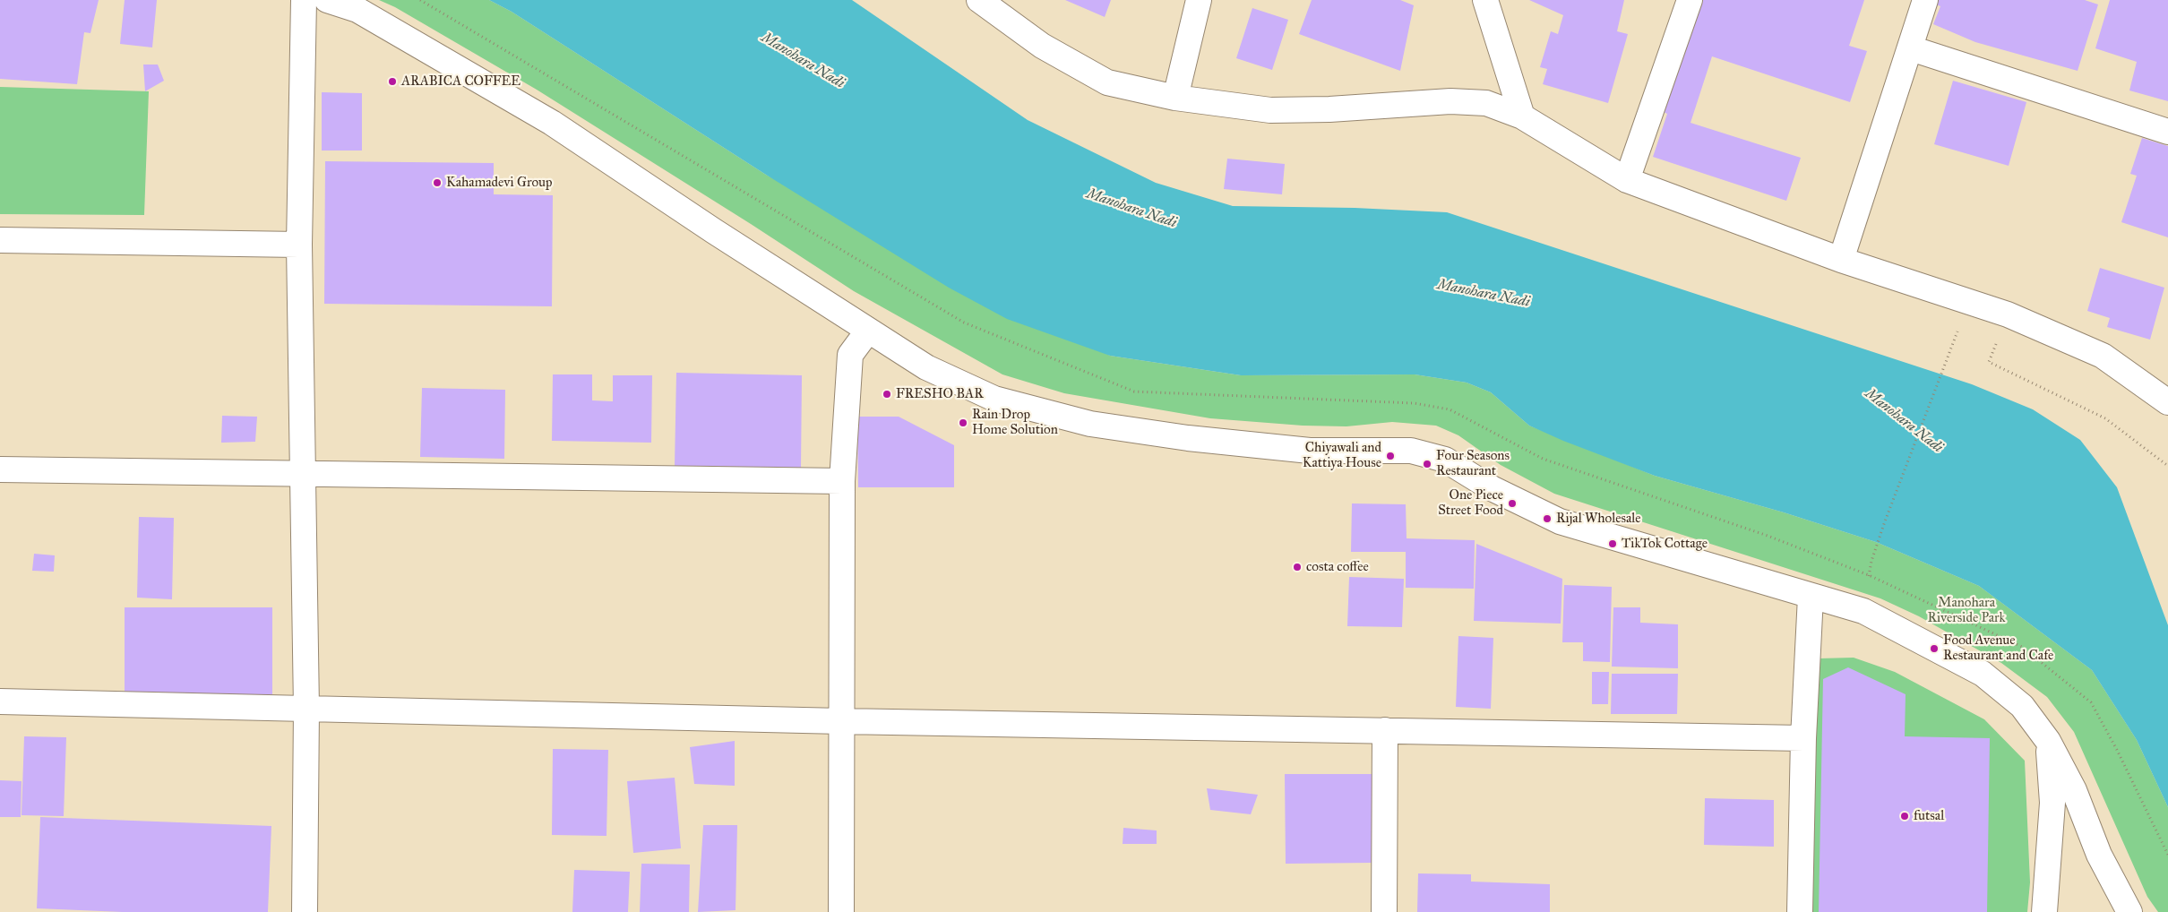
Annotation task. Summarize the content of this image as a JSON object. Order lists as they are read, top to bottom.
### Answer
{
  "water": ["Manohara Nadi"],
  "parks": ["Manohara Riverside Park"],
  "places": [
    "ARABICA COFFEE",
    "Kahamadevi Group",
    "FRESHO BAR",
    "Rain Drop Home Solution",
    "Chiyawali and Kattiya House",
    "Four Seasons Restaurant",
    "One Piece Street Food",
    "Rijal Wholesale",
    "TikTok Cottage",
    "costa coffee",
    "Food Avenue Restaurant and Cafe",
    "futsal"
  ]
}
